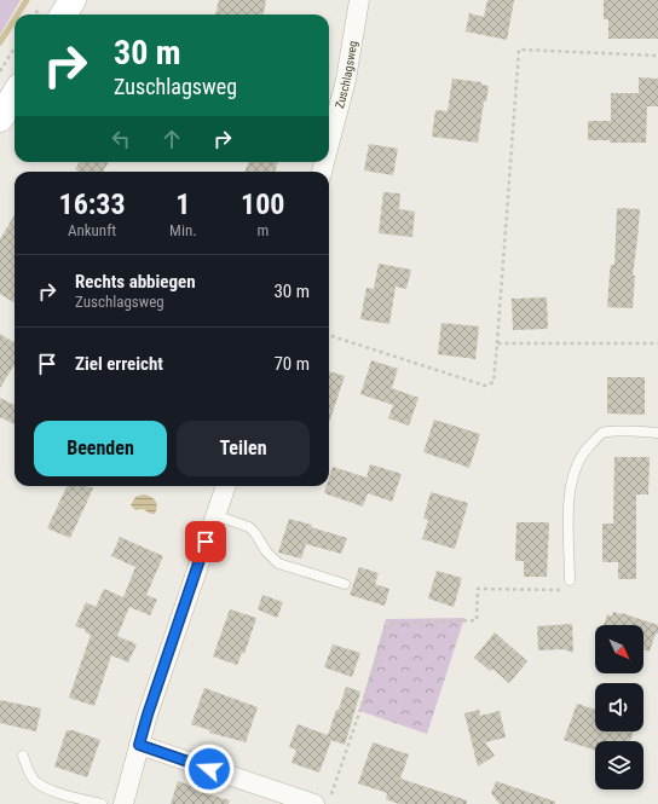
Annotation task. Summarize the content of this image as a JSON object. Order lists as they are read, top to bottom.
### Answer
{
  "streets": {
    "street": ["Zuschlagsweg"]
  },
  "north": "bottom right",
  "page": {
    "turn": ["30 m", "Zuschlagsweg"],
    "eta": [
      "16:33",
      "Ankunft",
      "1",
      "Min.",
      "100",
      "m"
    ],
    "list": [
      {
        "name": "Rechts abbiegen",
        "note": "Zuschlagsweg",
        "value": "30 m"
      },
      {
        "name": "Ziel erreicht",
        "value": "70 m"
      }
    ],
    "buttons": ["Beenden", "Teilen"]
  }
}
